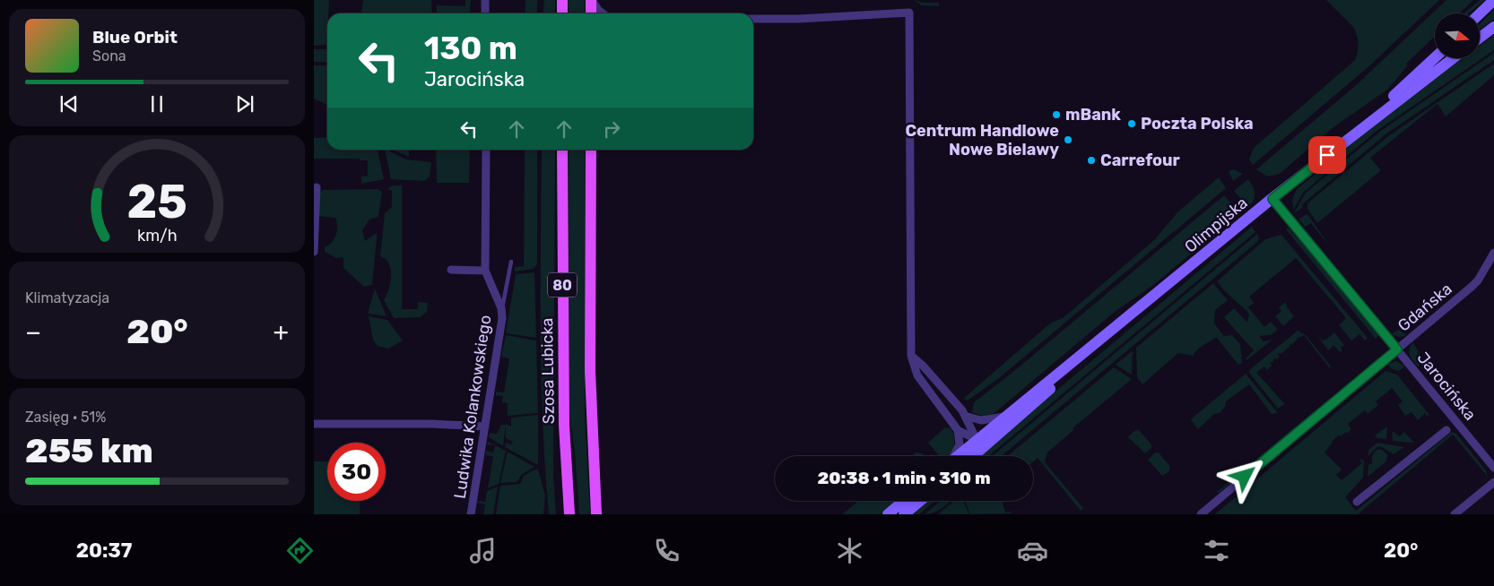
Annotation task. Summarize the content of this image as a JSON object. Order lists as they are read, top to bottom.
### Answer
{
  "streets": {
    "main road": ["Olimpijska", "80", "Szosa Lubicka"],
    "street": ["Gdańska", "Jarocińska", "Ludwika Kolankowskiego"]
  },
  "crossings": [
    ["Olimpijska", "Jarocińska"],
    ["Gdańska", "Jarocińska"]
  ],
  "places": [
    "mBank",
    "Poczta Polska",
    "Centrum Handlowe Nowe Bielawy",
    "Carrefour"
  ],
  "north": "right",
  "page": {
    "turn": ["130 m", "Jarocińska"],
    "song": ["Blue Orbit", "Sona"],
    "tile": [
      "Klimatyzacja",
      ["Zasięg · 51%", "255 km"]
    ],
    "heat": ["−", "20°", "+"],
    "limit": "30",
    "trip": "20:38 · 1 min · 310 m",
    "tabs": ["20:37", "20°"],
    "gauge": ["25", "km/h"]
  }
}
